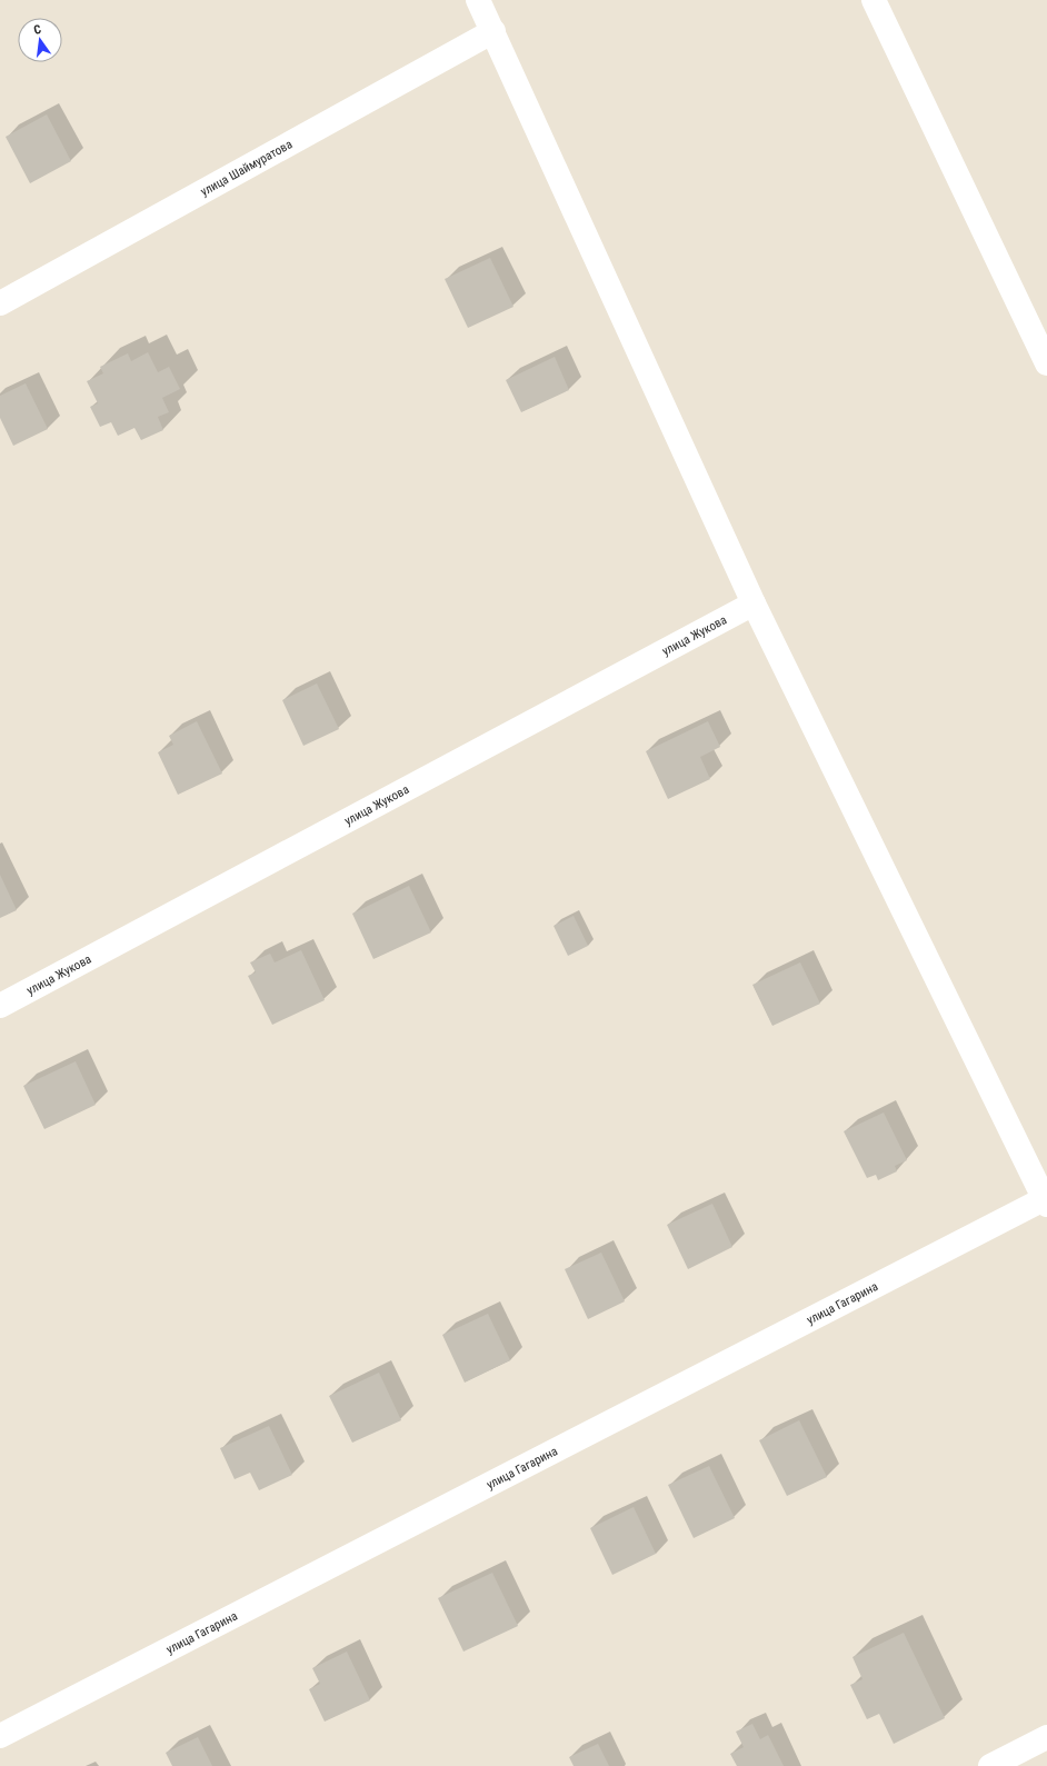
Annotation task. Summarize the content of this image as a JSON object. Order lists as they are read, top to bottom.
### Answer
{
  "streets": {
    "street": ["улица Шаймуратова", "улица Жукова", "улица Гагарина"]
  },
  "north": "top"
}
